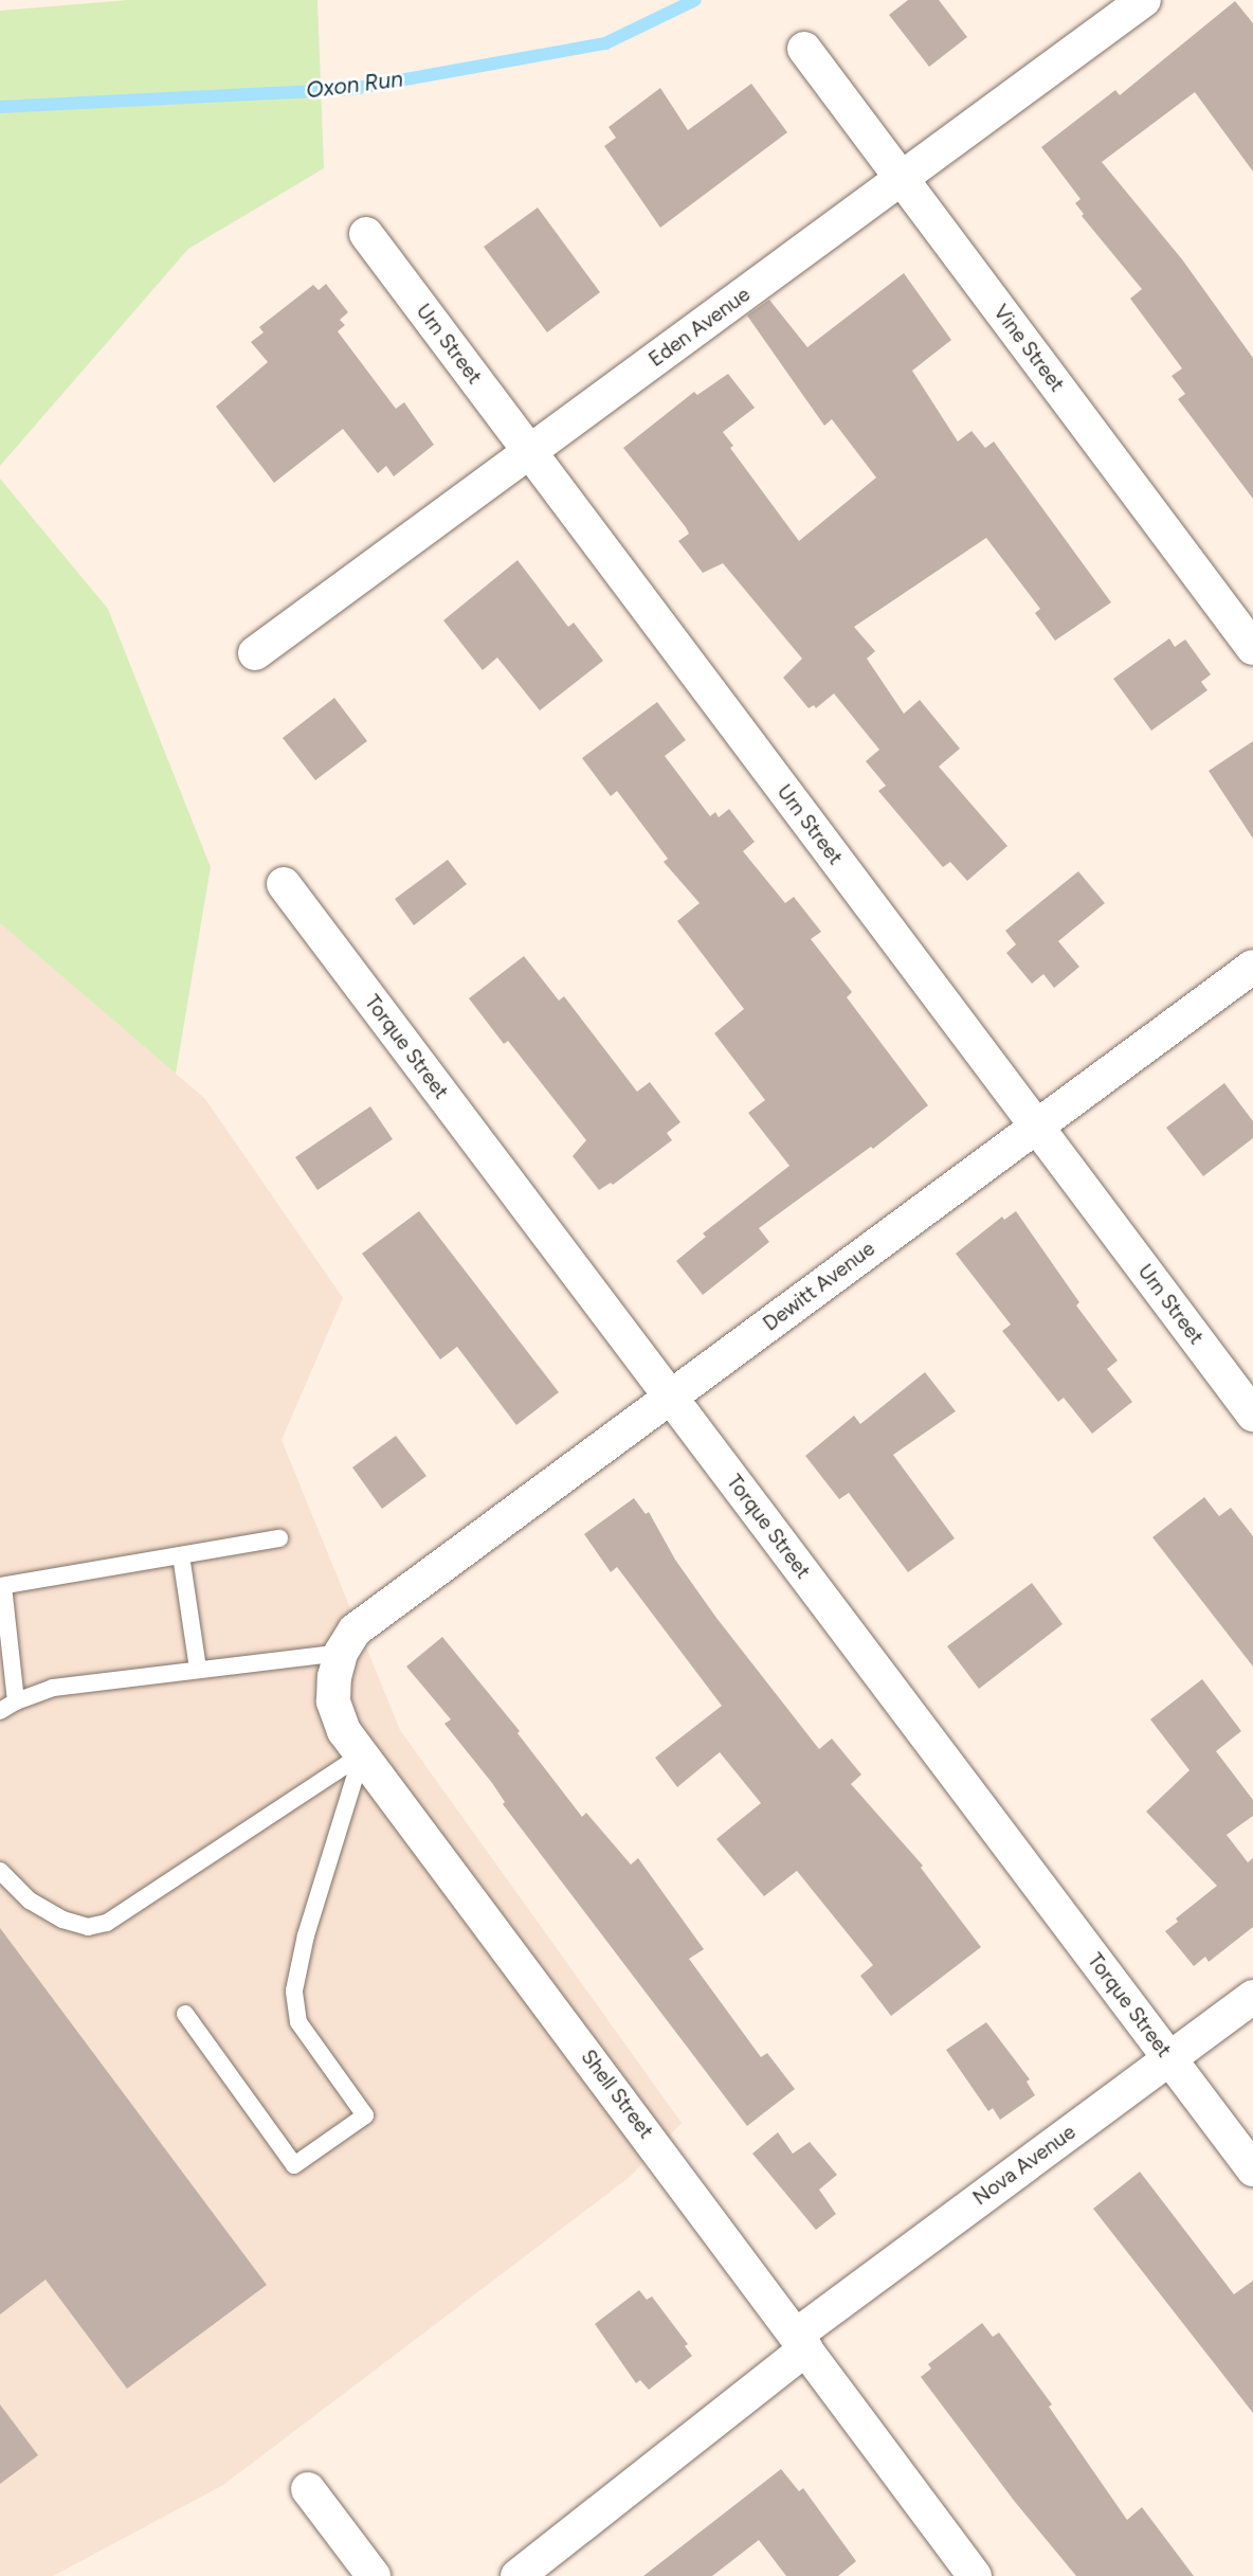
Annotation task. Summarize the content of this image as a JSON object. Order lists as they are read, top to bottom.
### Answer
{
  "streets": {
    "street": [
      "Eden Avenue",
      "Urn Street",
      "Vine Street",
      "Torque Street",
      "Dewitt Avenue",
      "Shell Street",
      "Nova Avenue"
    ]
  },
  "crossings": [
    ["Eden Avenue", "Urn Street"],
    ["Eden Avenue", "Vine Street"],
    ["Urn Street", "Dewitt Avenue"],
    ["Torque Street", "Dewitt Avenue"],
    ["Torque Street", "Nova Avenue"],
    ["Dewitt Avenue", "Shell Street"],
    ["Shell Street", "Nova Avenue"]
  ],
  "water": ["Oxon Run"]
}
